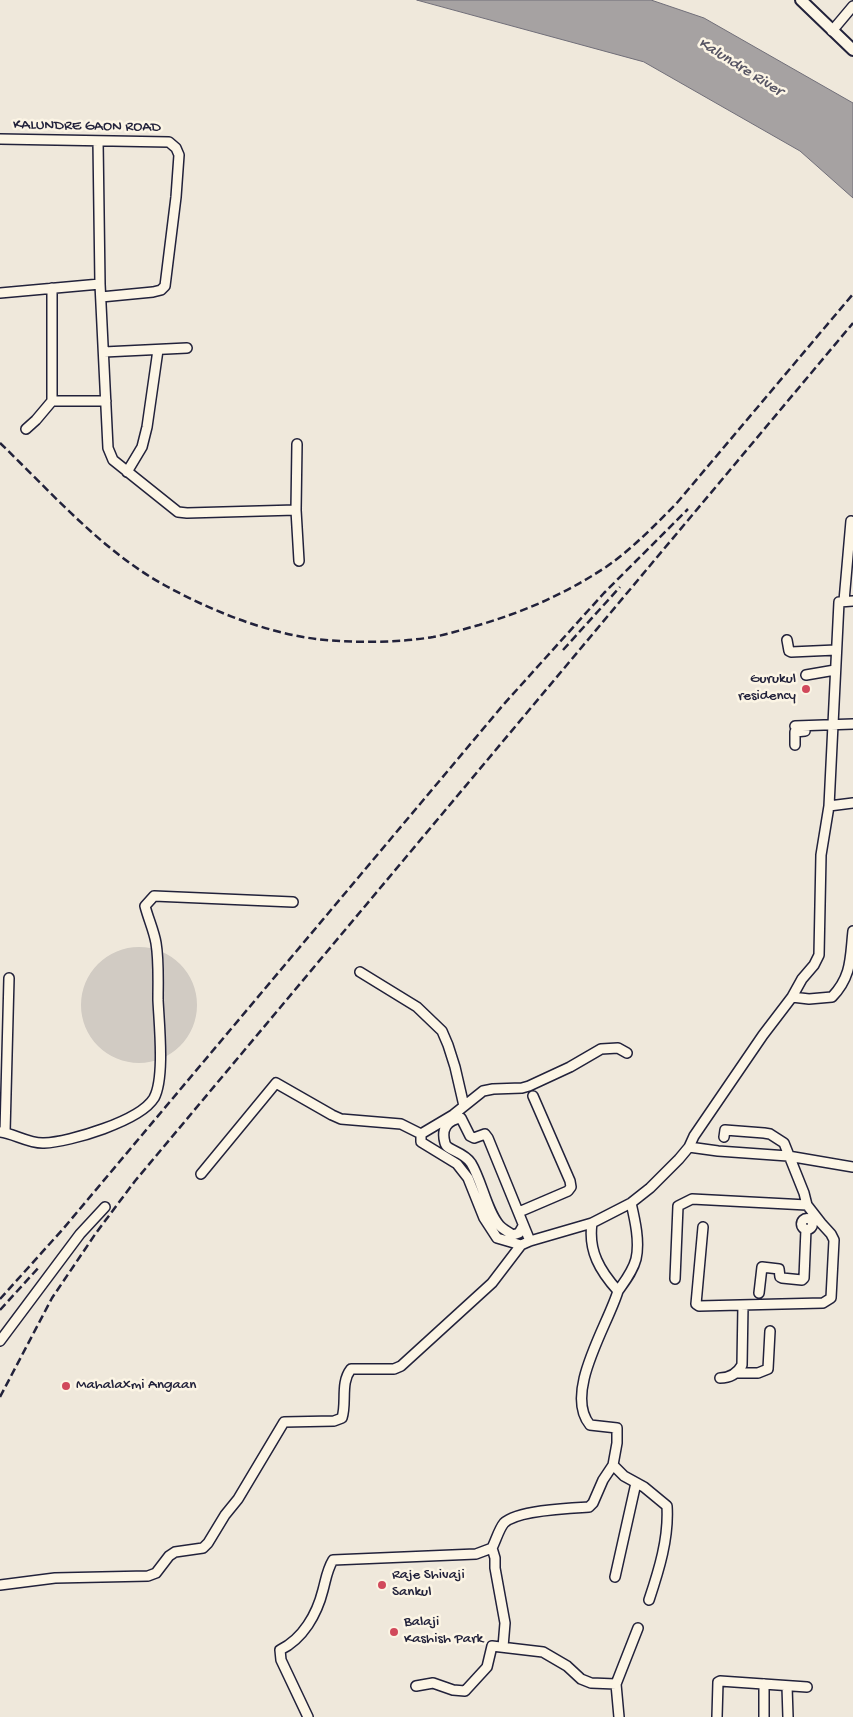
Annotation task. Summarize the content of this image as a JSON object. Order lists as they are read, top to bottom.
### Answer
{
  "streets": {
    "street": ["KALUNDRE GAON ROAD"]
  },
  "water": ["Kalundre River"],
  "places": [
    "Gurukul residency",
    "Mahalaxmi Angaan",
    "Raje Shivaji Sankul",
    "Balaji Kashish Park"
  ]
}
